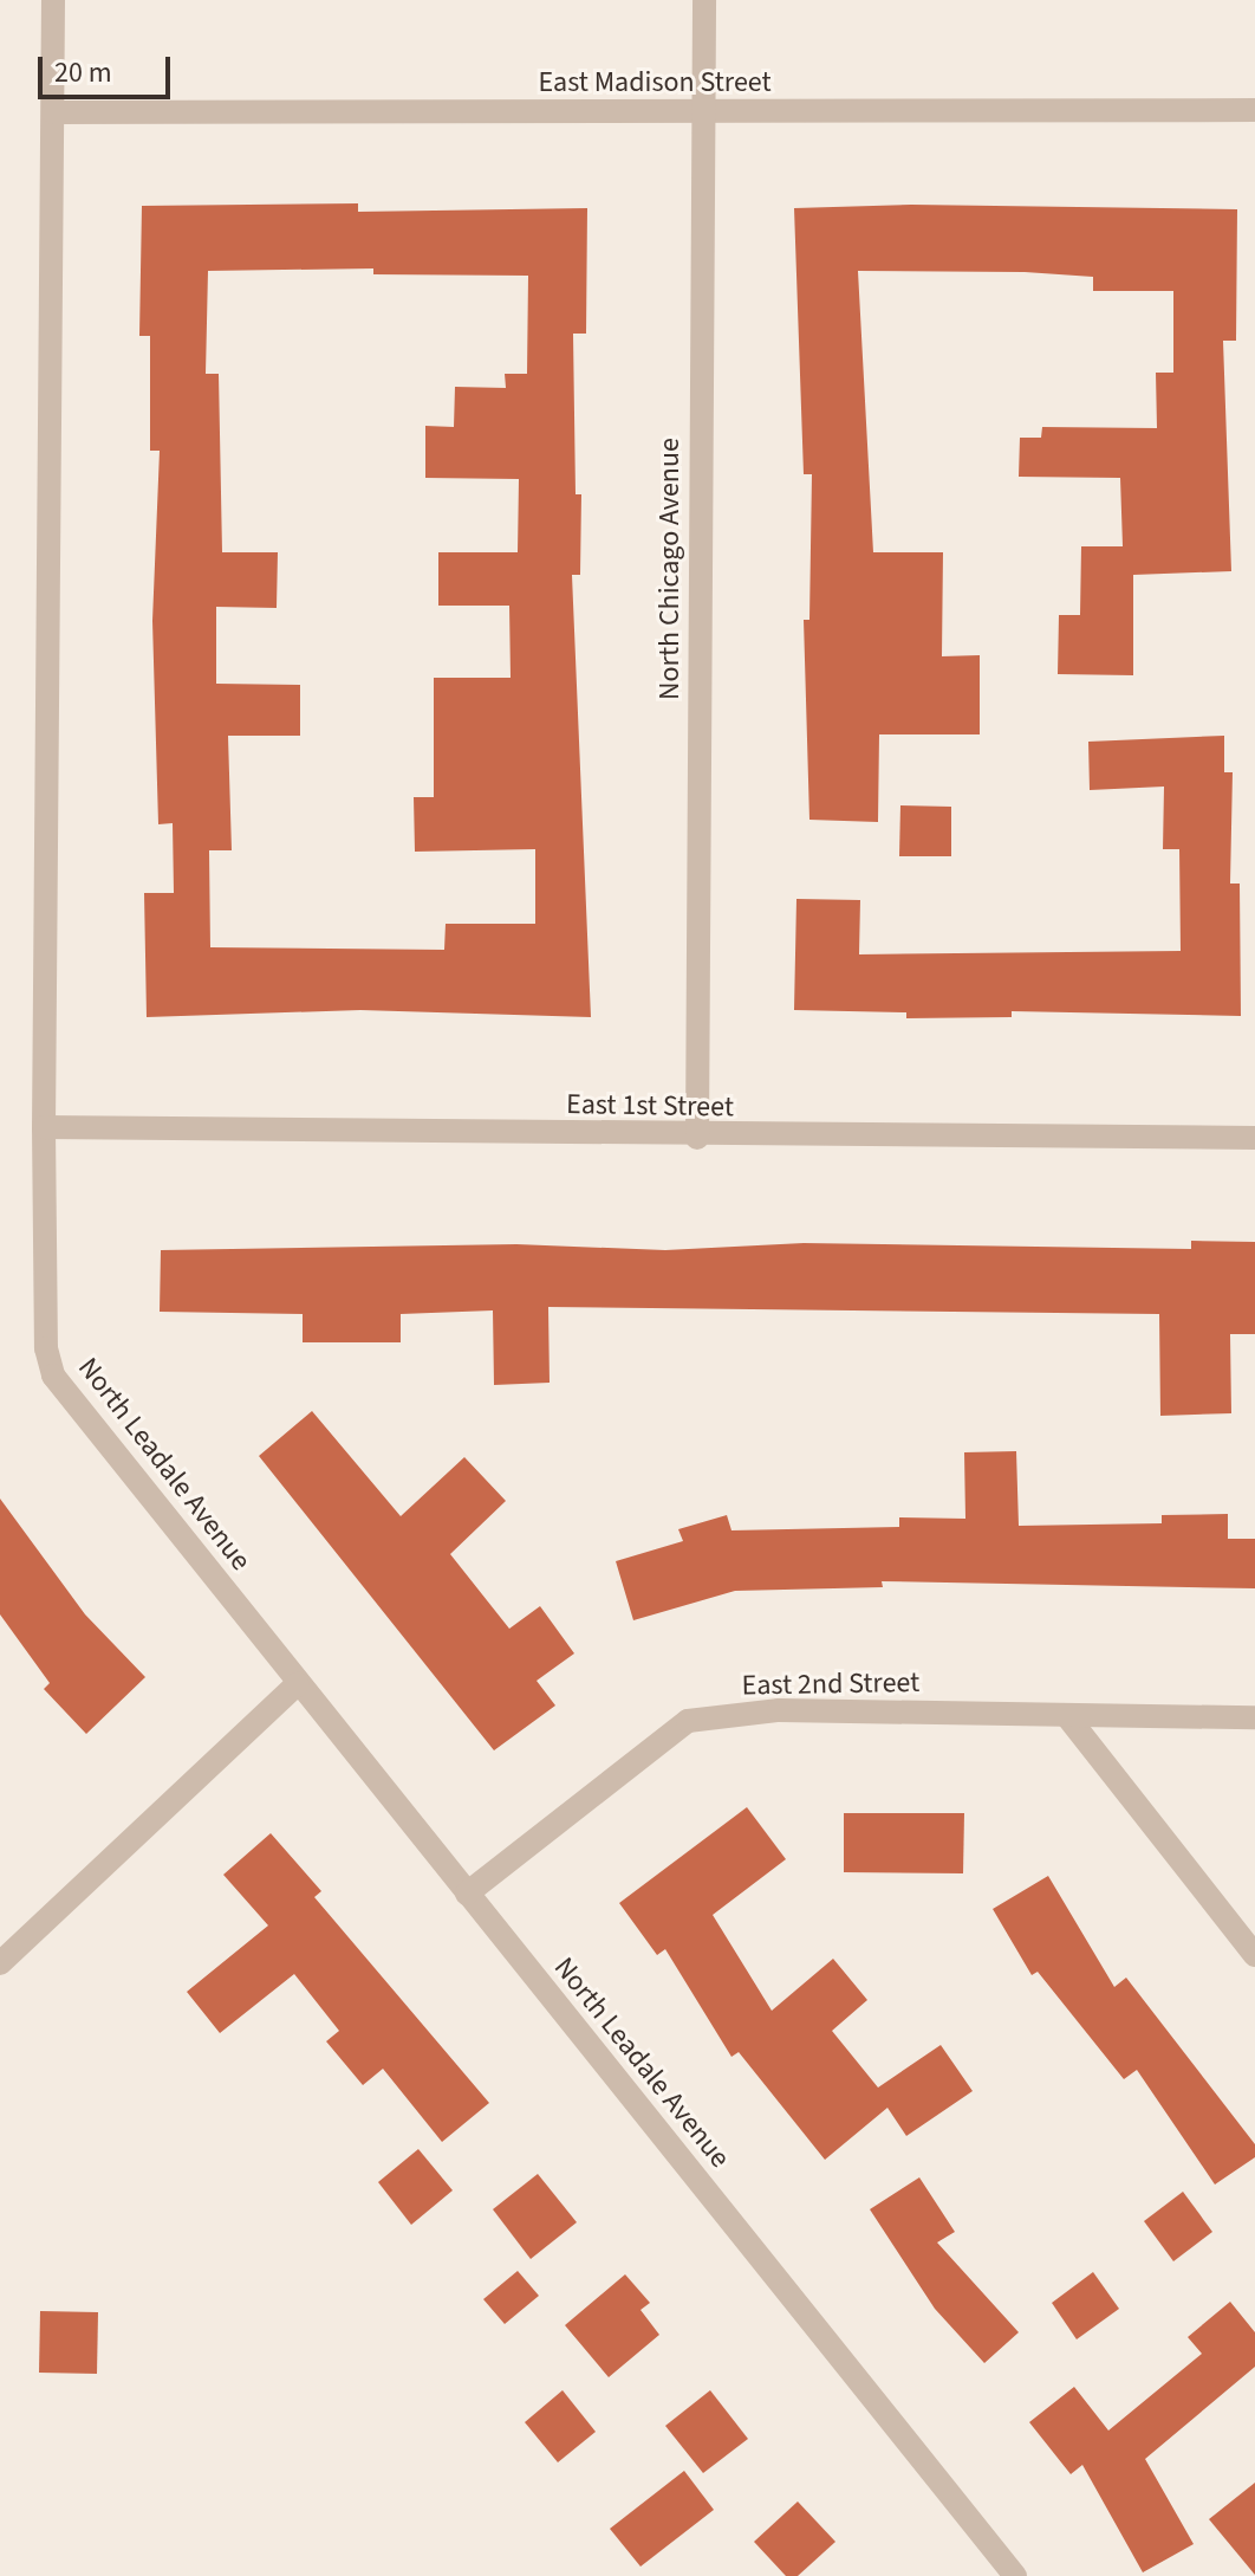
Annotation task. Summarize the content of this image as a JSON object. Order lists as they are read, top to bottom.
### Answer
{
  "streets": {
    "street": [
      "East Madison Street",
      "North Chicago Avenue",
      "East 1st Street",
      "North Leadale Avenue",
      "East 2nd Street"
    ]
  },
  "crossings": [
    ["East Madison Street", "North Chicago Avenue"],
    ["East Madison Street", "North Leadale Avenue"],
    ["North Chicago Avenue", "East 1st Street"],
    ["East 1st Street", "North Leadale Avenue"],
    ["North Leadale Avenue", "East 2nd Street"]
  ],
  "scale_bar": "20 m"
}
